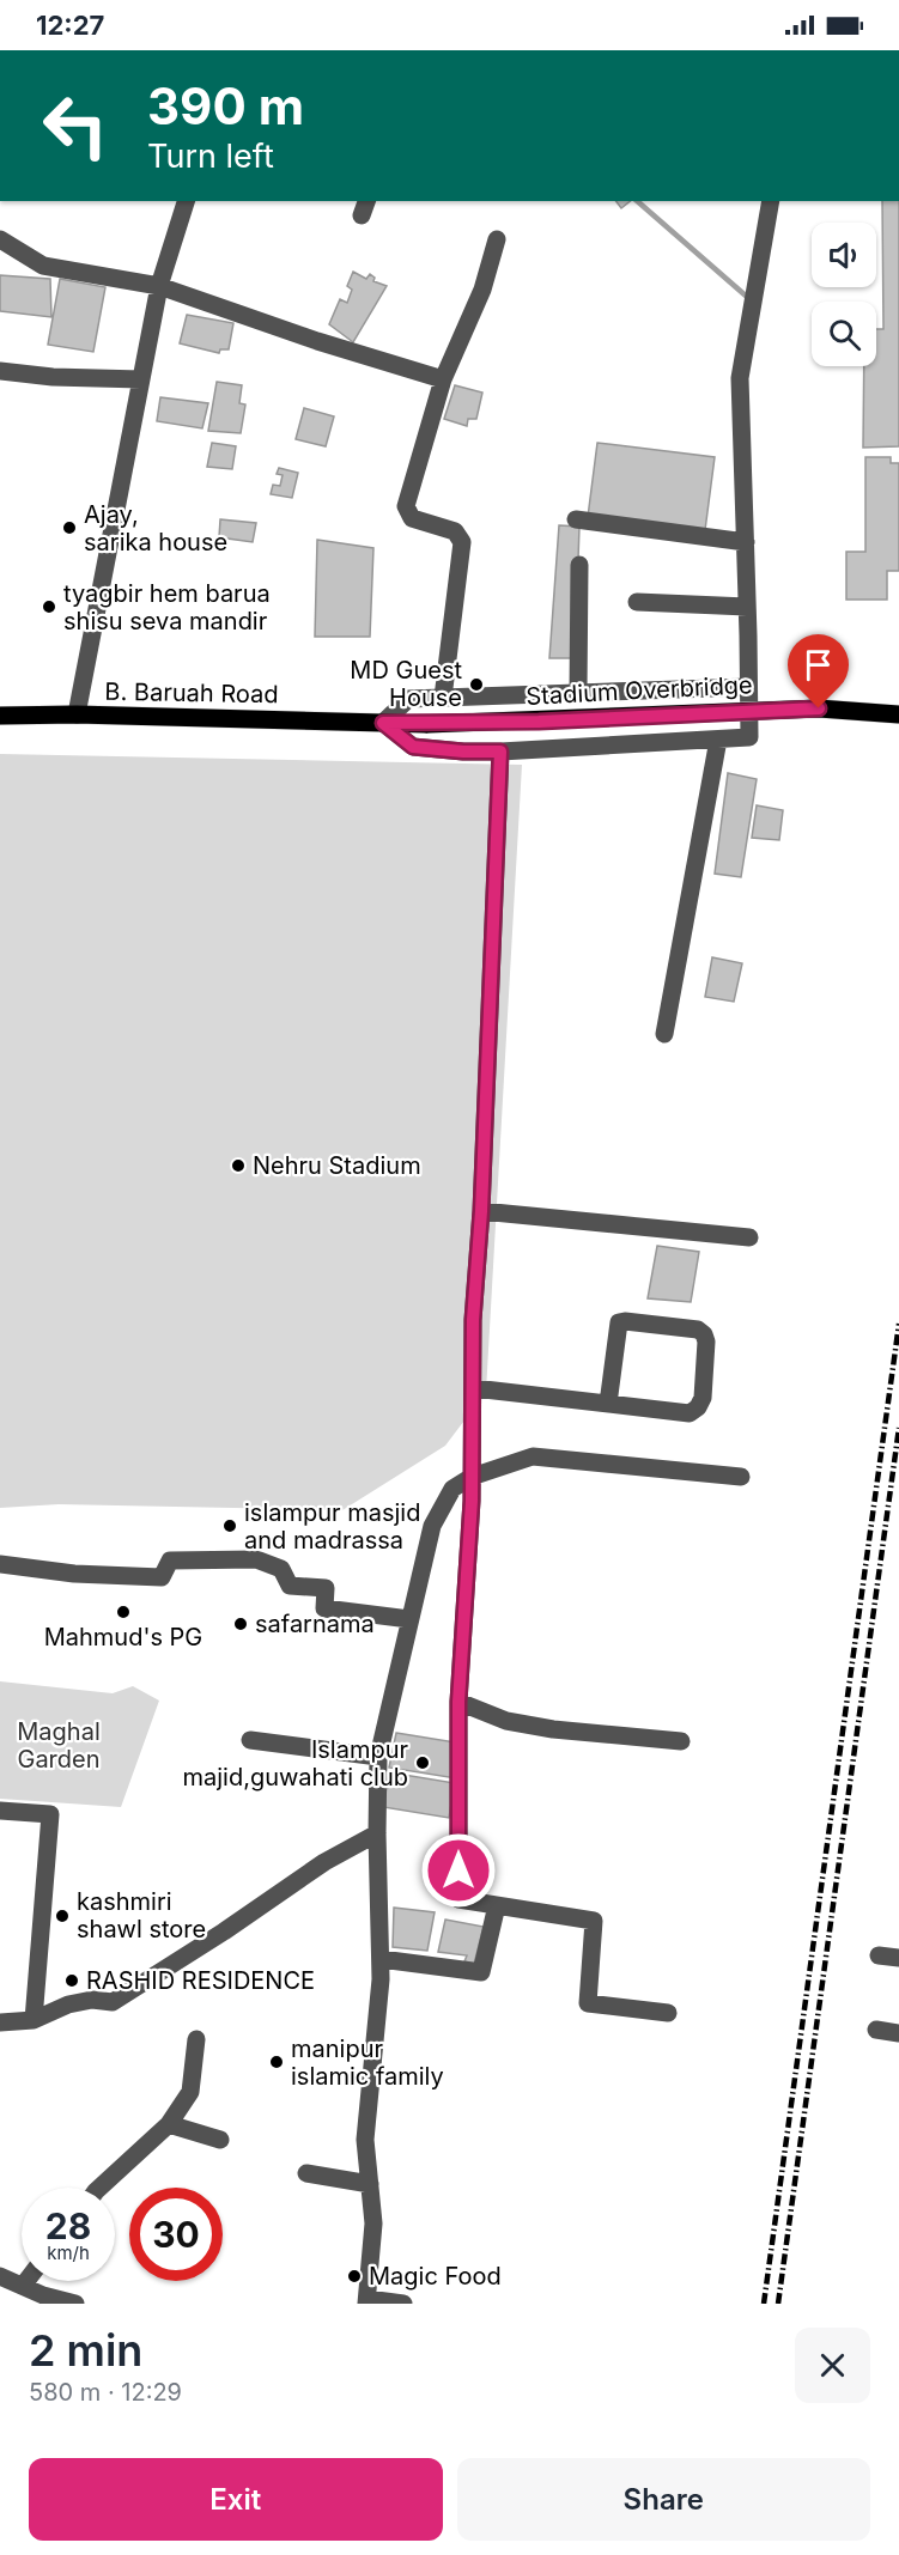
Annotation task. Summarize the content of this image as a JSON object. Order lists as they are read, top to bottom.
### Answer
{
  "streets": {
    "main road": ["Stadium Overbridge", "B. Baruah Road"]
  },
  "crossings": [
    ["Stadium Overbridge", "B. Baruah Road"]
  ],
  "parks": ["Maghal Garden"],
  "places": [
    "Ajay, sarika house",
    "tyagbir hem barua shisu seva mandir",
    "MD Guest House",
    "Nehru Stadium",
    "islampur masjid and madrassa",
    "Mahmud's PG",
    "safarnama",
    "Islampur majid,guwahati club",
    "kashmiri shawl store",
    "RASHID RESIDENCE",
    "manipur islamic family",
    "Magic Food"
  ],
  "page": {
    "status": "12:27",
    "turn": ["390 m", "Turn left"],
    "speed": "28 km/h",
    "limit": "30",
    "heading": ["2 min", "580 m · 12:29"],
    "buttons": ["Exit", "Share"]
  }
}
